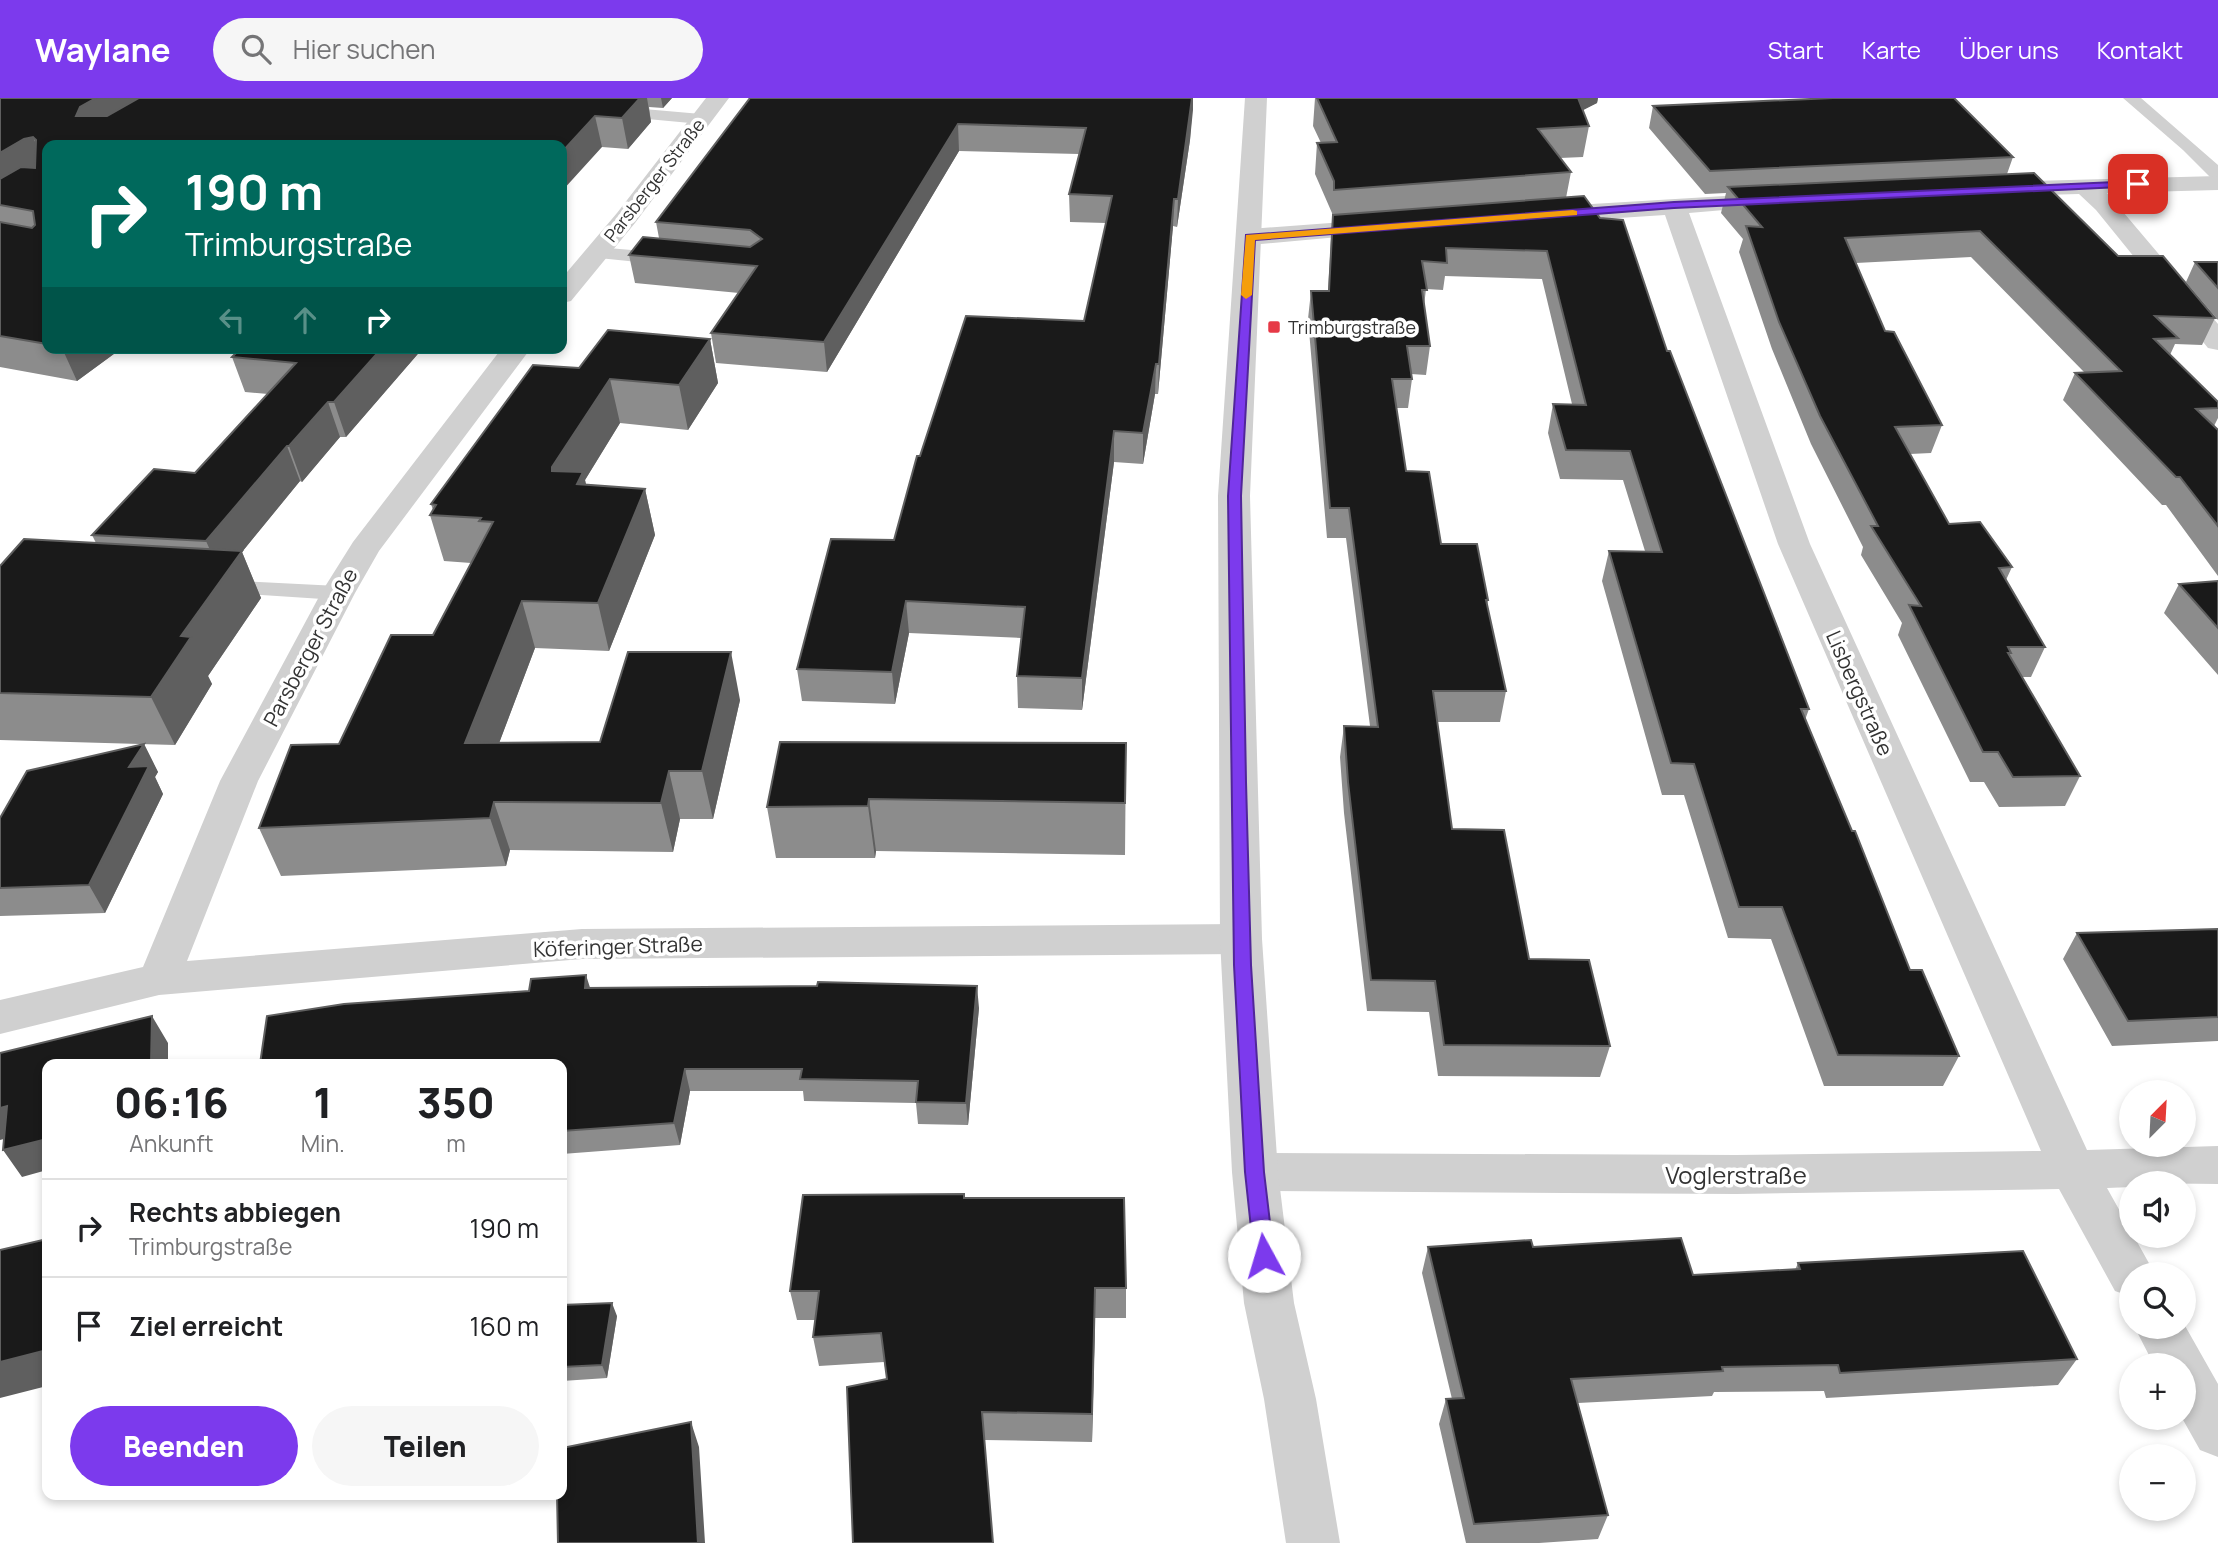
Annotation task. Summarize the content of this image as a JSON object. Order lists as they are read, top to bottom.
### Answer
{
  "streets": {
    "street": [
      "Parsberger Straße",
      "Lisbergstraße",
      "Köferinger Straße",
      "Voglerstraße"
    ]
  },
  "crossings": [
    ["Parsberger Straße", "Köferinger Straße"],
    ["Lisbergstraße", "Voglerstraße"]
  ],
  "places": {
    "transit": ["Trimburgstraße"]
  },
  "north": "top right",
  "page": {
    "header": "Waylane",
    "search": "Hier suchen",
    "nav": [
      "Start",
      "Karte",
      "Über uns",
      "Kontakt"
    ],
    "turn": ["190 m", "Trimburgstraße"],
    "eta": [
      "06:16",
      "Ankunft",
      "1",
      "Min.",
      "350",
      "m"
    ],
    "map_buttons": ["+", "−"],
    "list": [
      {
        "name": "Rechts abbiegen",
        "note": "Trimburgstraße",
        "value": "190 m"
      },
      {
        "name": "Ziel erreicht",
        "value": "160 m"
      }
    ],
    "buttons": ["Beenden", "Teilen"]
  }
}
